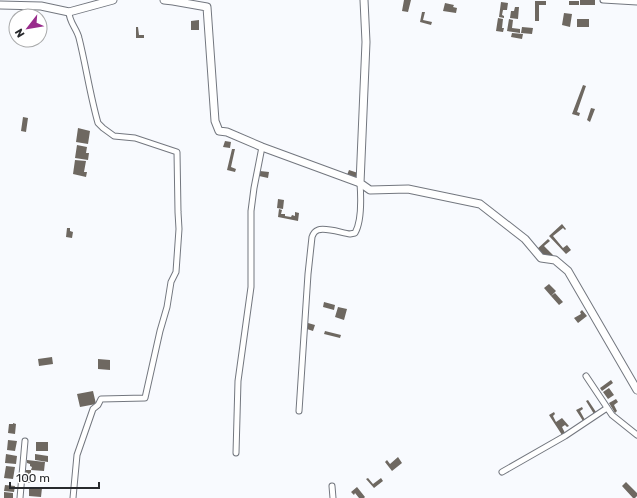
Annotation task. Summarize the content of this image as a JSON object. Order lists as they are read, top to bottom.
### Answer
{
  "scale_bar": "100 m",
  "north": "bottom left"
}
